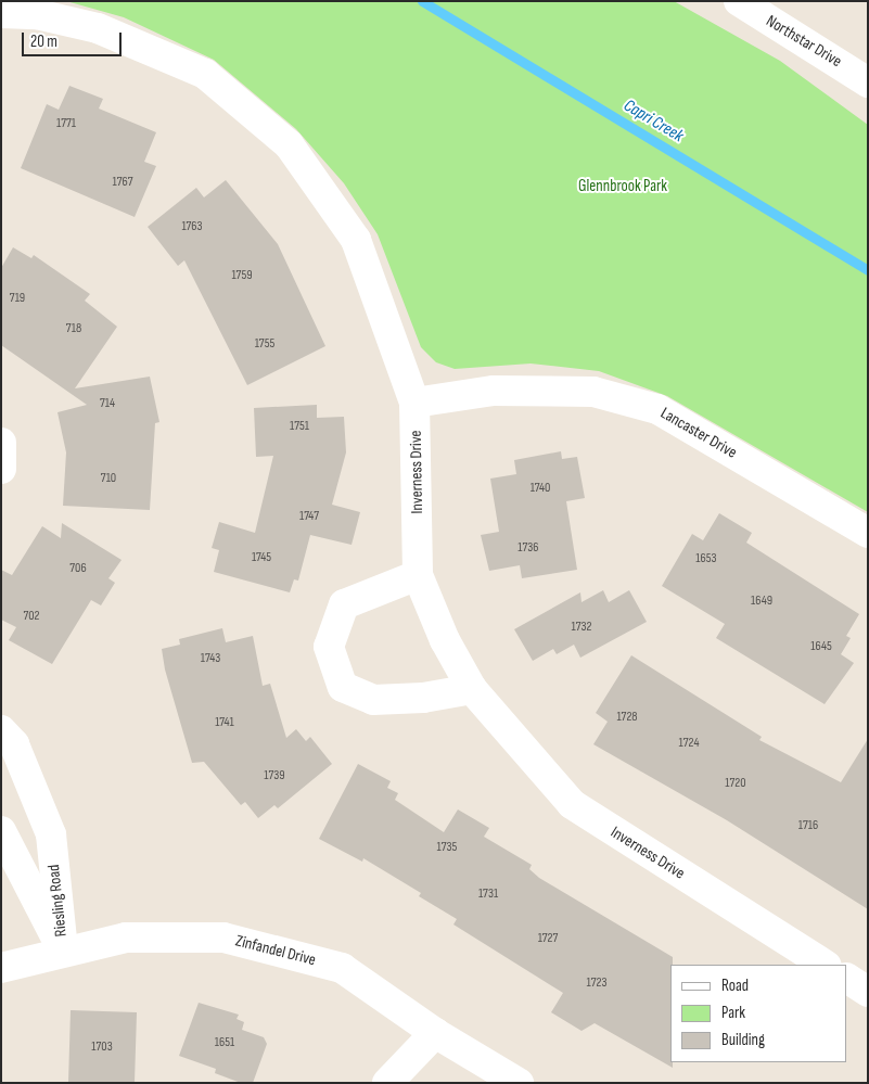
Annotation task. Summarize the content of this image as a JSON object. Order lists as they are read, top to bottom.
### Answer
{
  "streets": {
    "street": [
      "Northstar Drive",
      "Lancaster Drive",
      "Inverness Drive",
      "Riesling Road",
      "Zinfandel Drive"
    ]
  },
  "crossings": [
    ["Lancaster Drive", "Inverness Drive"],
    ["Riesling Road", "Zinfandel Drive"]
  ],
  "water": ["Capri Creek"],
  "parks": ["Glennbrook Park"],
  "house_numbers": [
    "1771",
    "1767",
    "1763",
    "1759",
    "719",
    "718",
    "1755",
    "714",
    "1751",
    "710",
    "1740",
    "1747",
    "1736",
    "1745",
    "1653",
    "706",
    "1649",
    "702",
    "1732",
    "1645",
    "1743",
    "1728",
    "1741",
    "1724",
    "1739",
    "1720",
    "1716",
    "1735",
    "1731",
    "1727",
    "1723",
    "1651",
    "1703"
  ],
  "legend": ["Road", "Park", "Building"],
  "scale_bar": "20 m"
}
